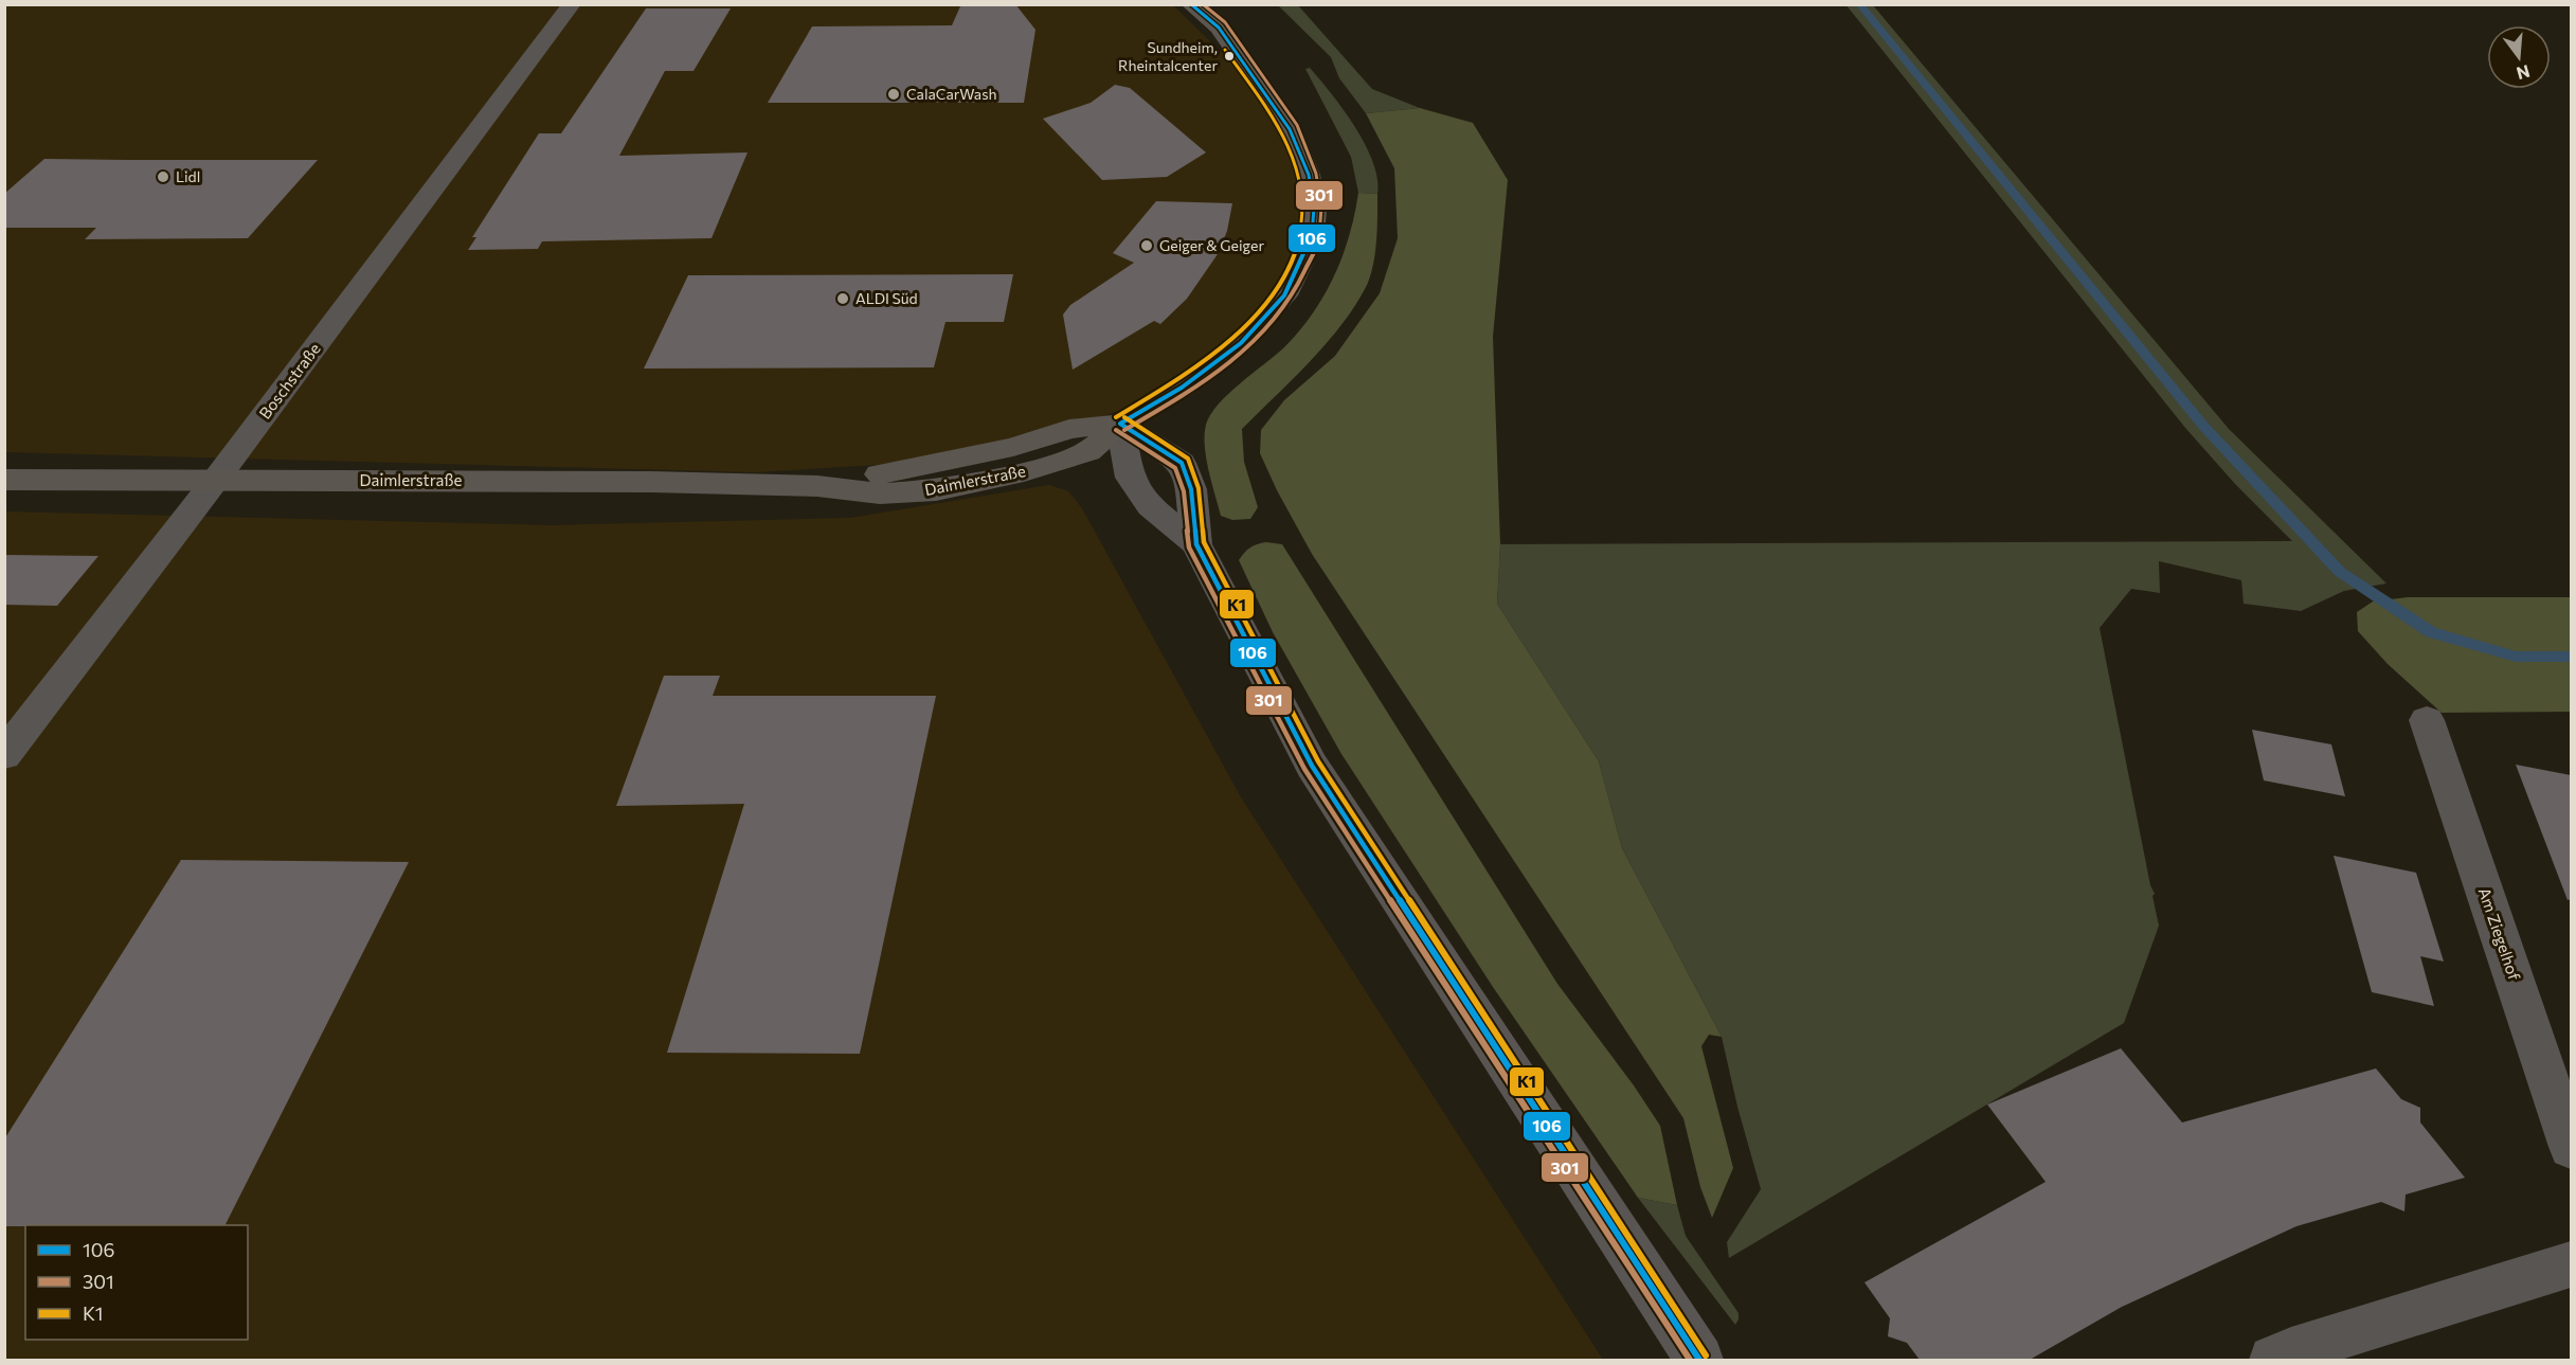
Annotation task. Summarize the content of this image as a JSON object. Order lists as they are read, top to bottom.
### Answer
{
  "streets": {
    "main road": ["Daimlerstraße"],
    "street": ["Boschstraße", "Am Ziegelhof"]
  },
  "crossings": [
    ["Boschstraße", "Daimlerstraße"]
  ],
  "places": [
    "Sundheim, Rheintalcenter",
    "CalaCarWash",
    "Lidl",
    "Geiger & Geiger",
    "ALDI Süd"
  ],
  "lines": ["transit line 106", "transit line 301", "transit line K1"],
  "legend": ["106", "301", "K1"],
  "north": "bottom"
}
